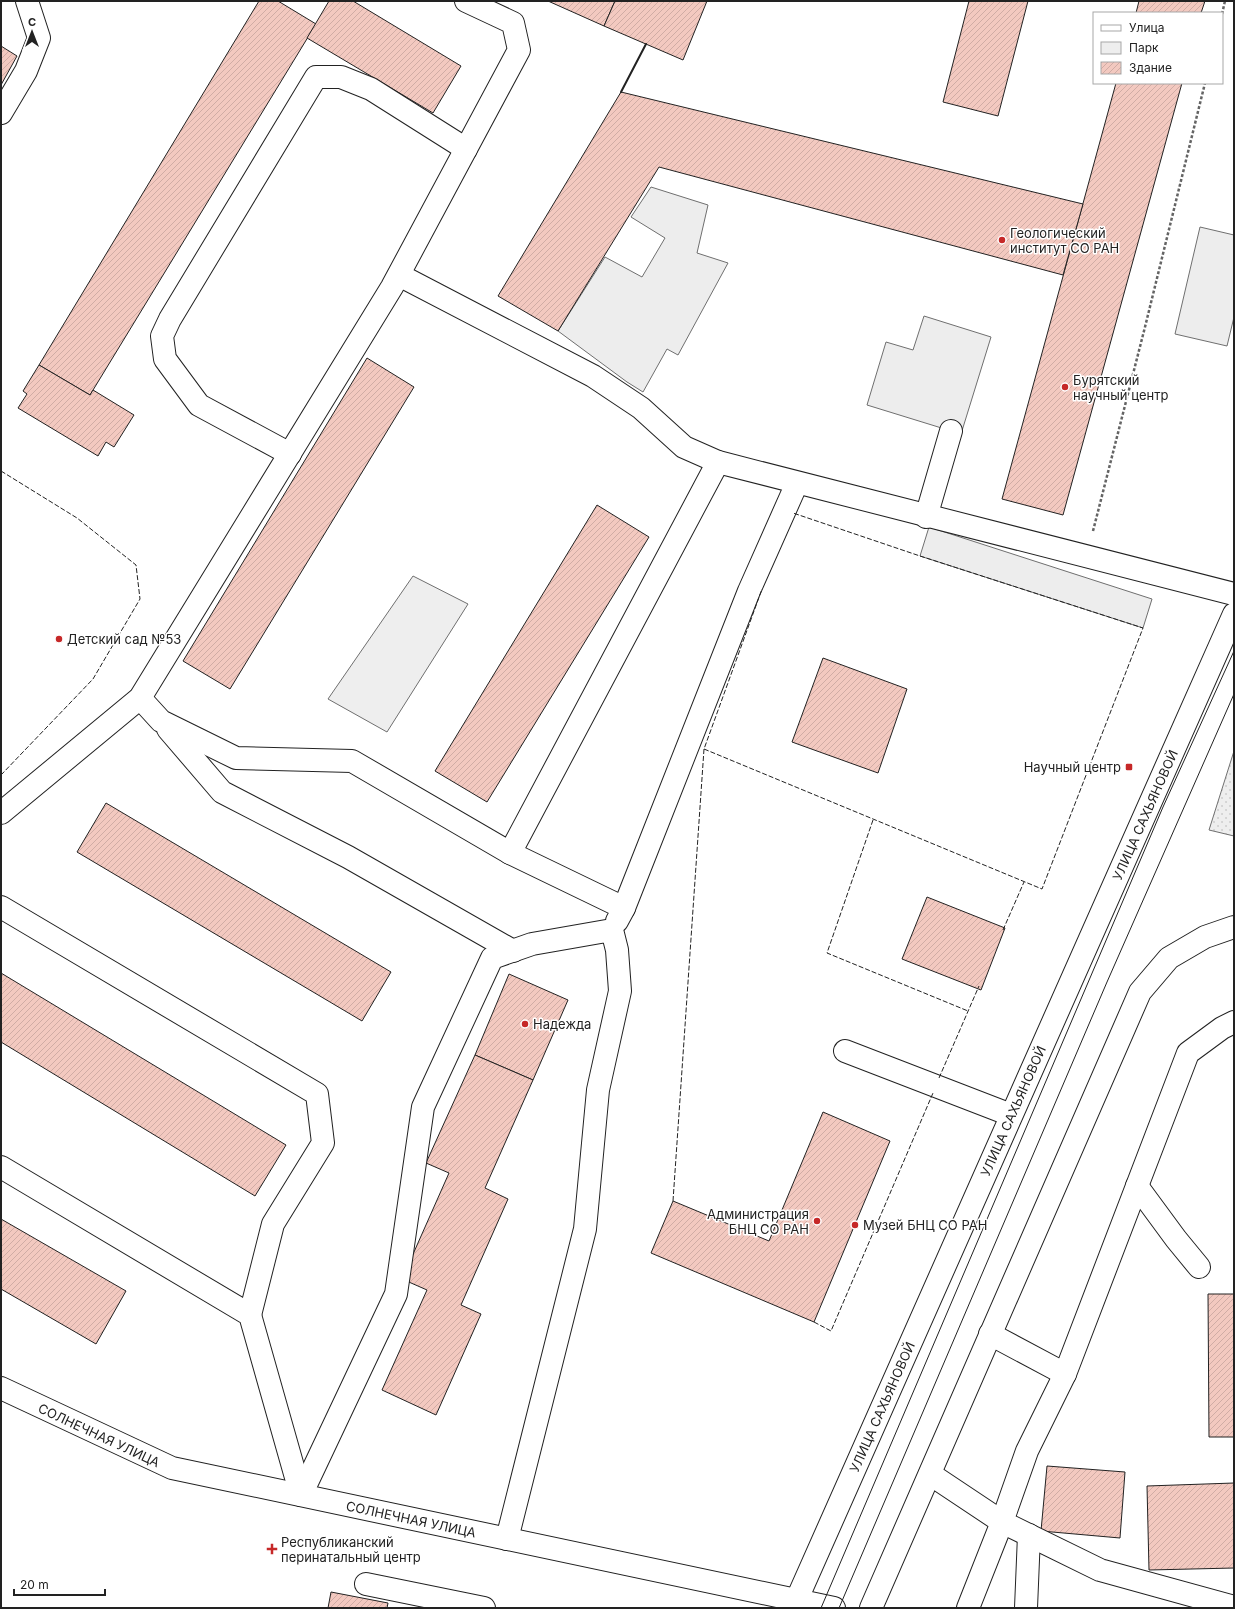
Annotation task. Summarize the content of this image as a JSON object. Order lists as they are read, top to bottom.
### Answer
{
  "streets": {
    "main road": ["УЛИЦА САХЬЯНОВОЙ", "СОЛНЕЧНАЯ УЛИЦА"]
  },
  "crossings": [
    ["УЛИЦА САХЬЯНОВОЙ", "СОЛНЕЧНАЯ УЛИЦА"]
  ],
  "places": {
    "other": [
      "Геологический институт СО РАН",
      "Бурятский научный центр",
      "Детский сад №53",
      "Надежда",
      "Администрация БНЦ СО РАН",
      "Музей БНЦ СО РАН"
    ],
    "transit": ["Научный центр"],
    "health": ["Республиканский перинатальный центр"]
  },
  "legend": ["Улица", "Парк", "Здание"],
  "scale_bar": "20 m",
  "north": "top"
}
